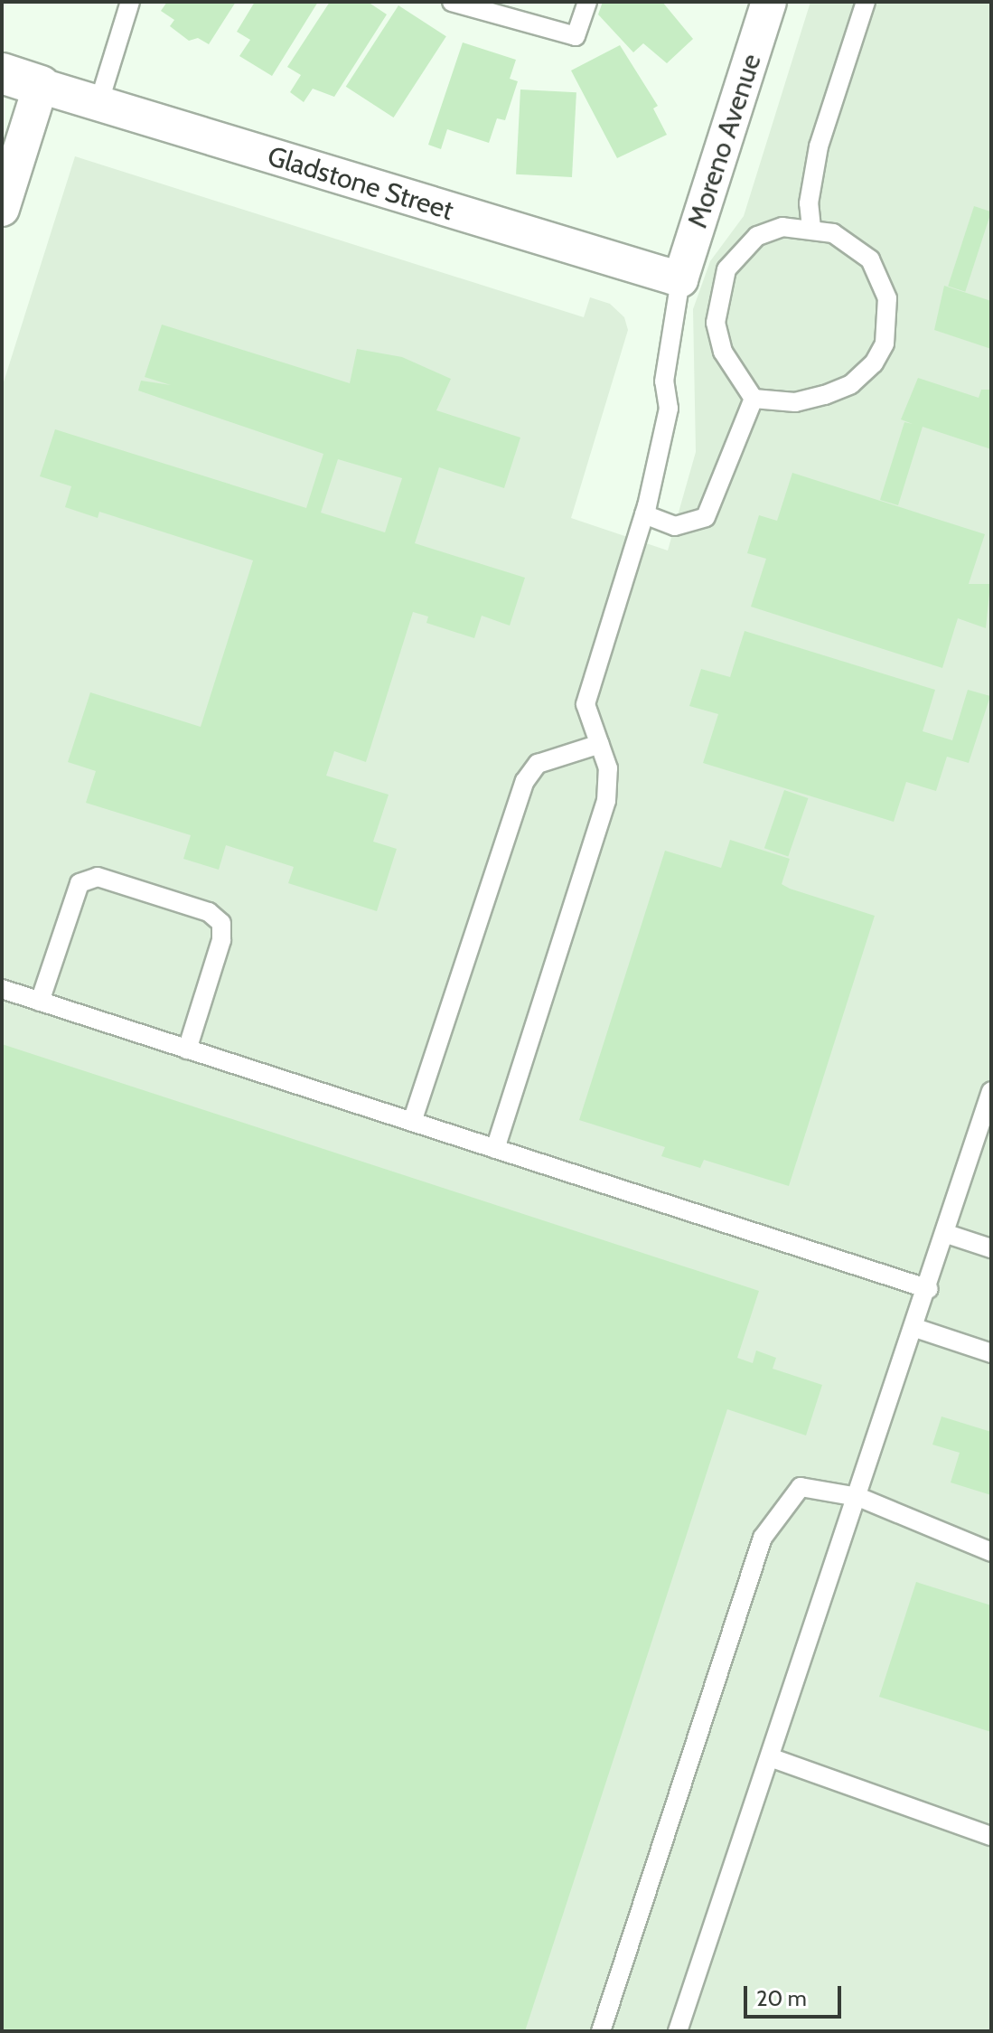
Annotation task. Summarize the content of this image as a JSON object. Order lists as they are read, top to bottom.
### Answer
{
  "streets": {
    "street": ["Moreno Avenue", "Gladstone Street"]
  },
  "crossings": [
    ["Moreno Avenue", "Gladstone Street"]
  ],
  "scale_bar": "20 m"
}
